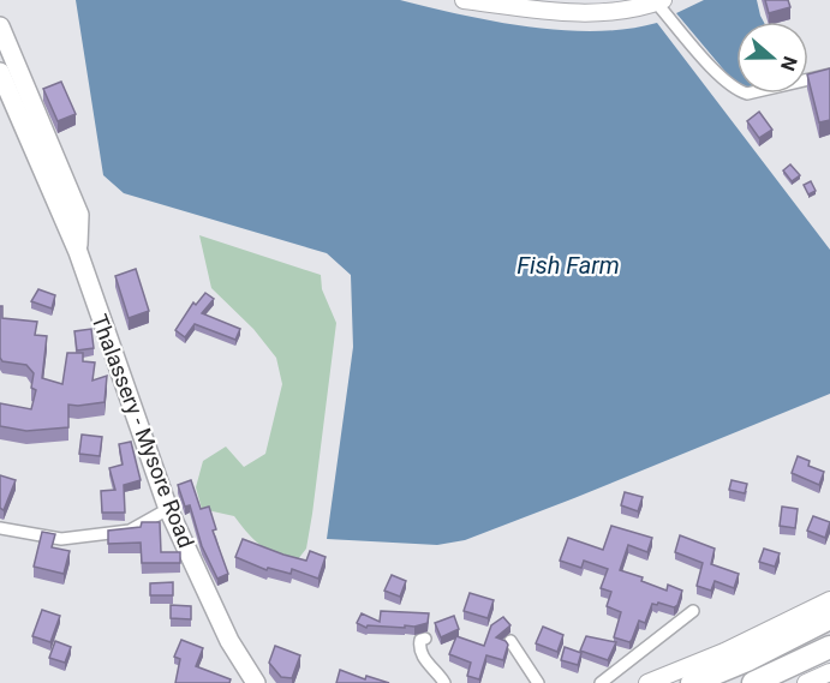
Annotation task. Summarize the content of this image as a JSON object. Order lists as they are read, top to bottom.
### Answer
{
  "streets": {
    "main road": ["Thalassery - Mysore Road"]
  },
  "water": ["Fish Farm"],
  "north": "right"
}
